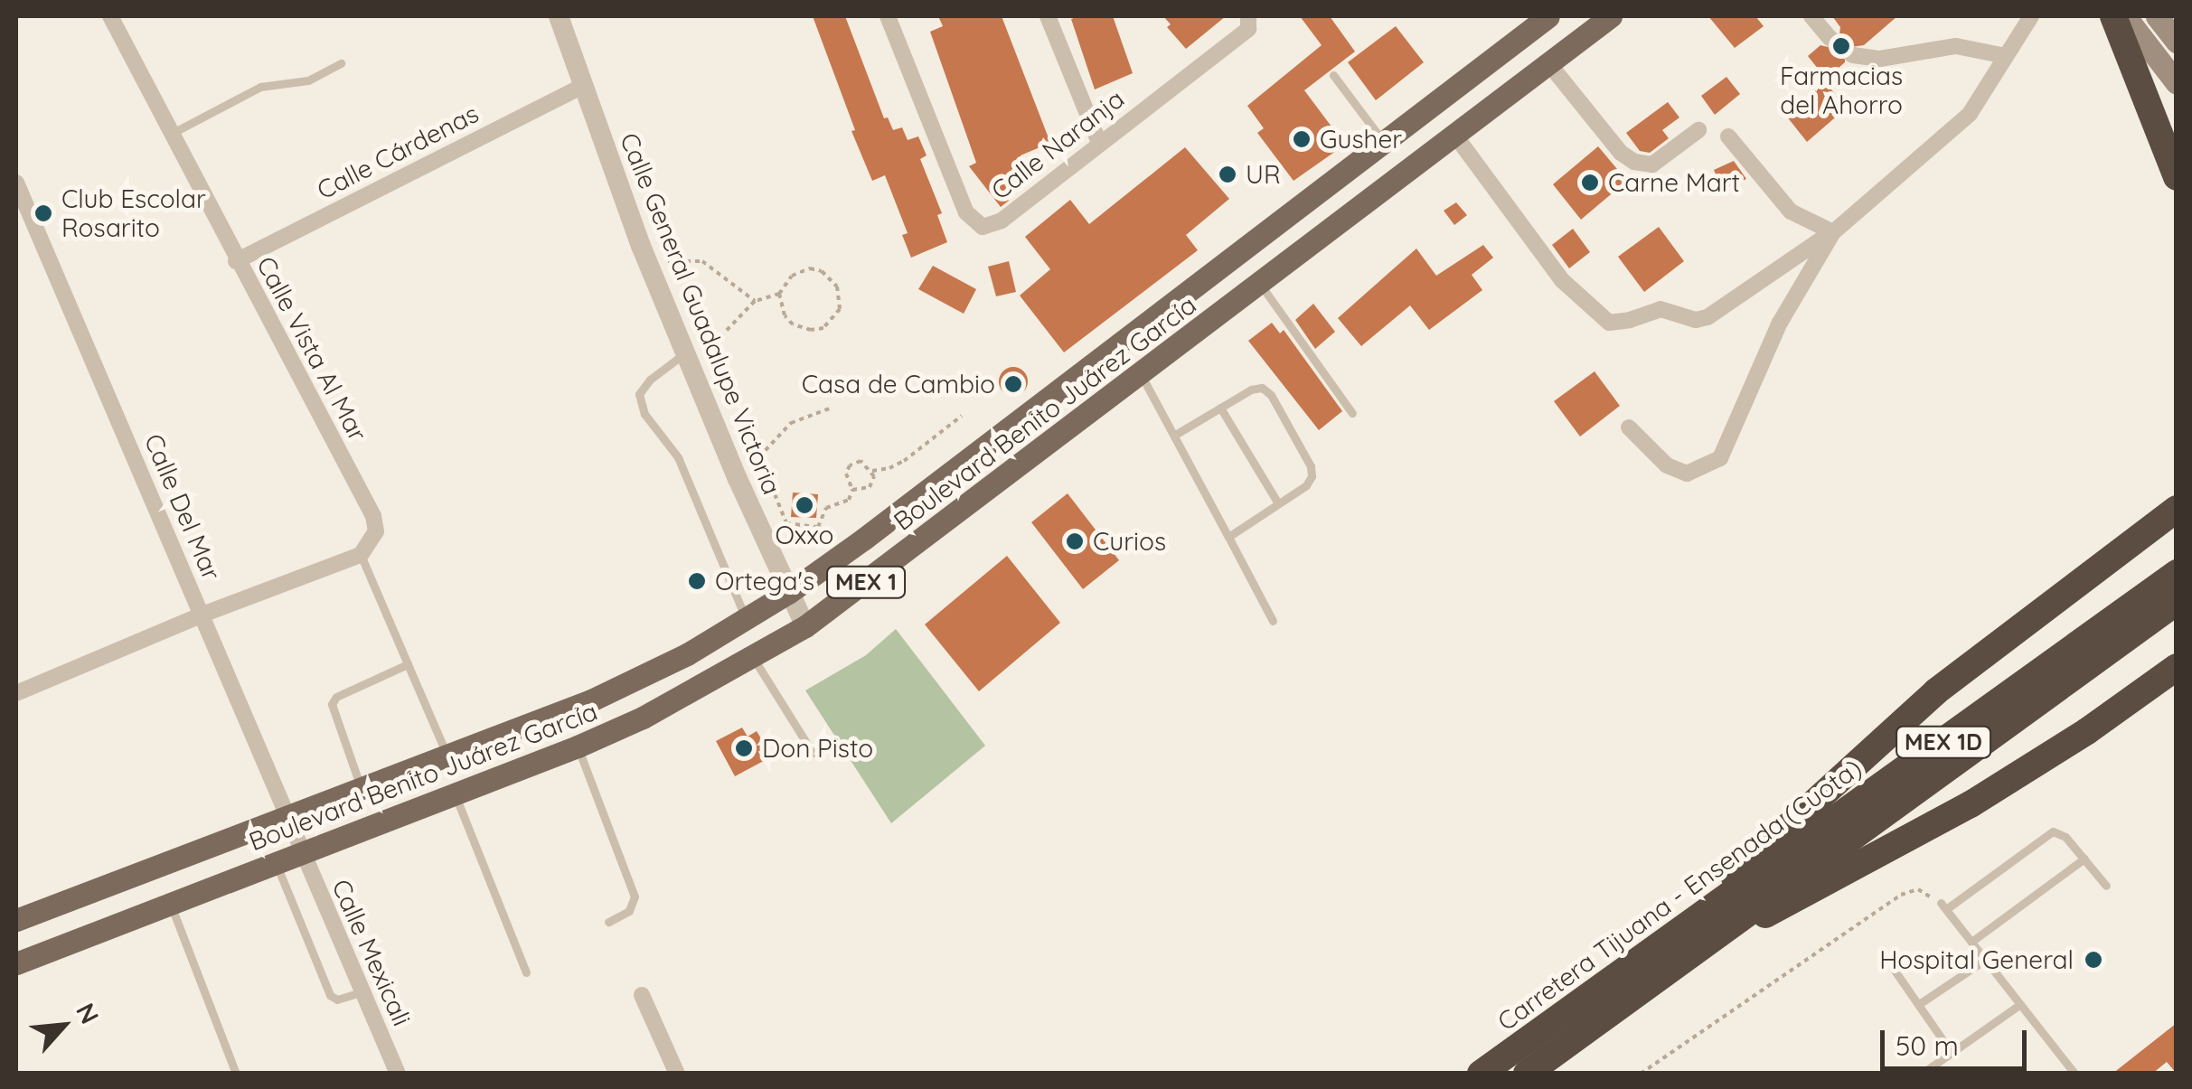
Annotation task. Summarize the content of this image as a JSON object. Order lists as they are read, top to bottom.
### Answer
{
  "streets": {
    "highway": ["MEX 1D", "Carretera Tijuana - Ensenada (Cuota)"],
    "main road": ["Boulevard Benito Juárez García", "MEX 1"],
    "street": [
      "Calle Naranja",
      "Calle Cárdenas",
      "Calle General Guadalupe Victoria",
      "Calle Vista Al Mar",
      "Calle Del Mar",
      "Calle Mexicali"
    ]
  },
  "crossings": [
    ["Calle Cárdenas", "Calle General Guadalupe Victoria"],
    ["Calle Cárdenas", "Calle Vista Al Mar"],
    ["Calle General Guadalupe Victoria", "Boulevard Benito Juárez García"],
    ["Boulevard Benito Juárez García", "Calle Del Mar"],
    ["Boulevard Benito Juárez García", "Calle Mexicali"],
    ["Calle Del Mar", "Calle Mexicali"]
  ],
  "places": [
    "Farmacias del Ahorro",
    "Gusher",
    "UR",
    "Carne Mart",
    "Club Escolar Rosarito",
    "Casa de Cambio",
    "Oxxo",
    "Curios",
    "Ortega's",
    "Don Pisto",
    "Hospital General"
  ],
  "scale_bar": "50 m",
  "north": "top right"
}
